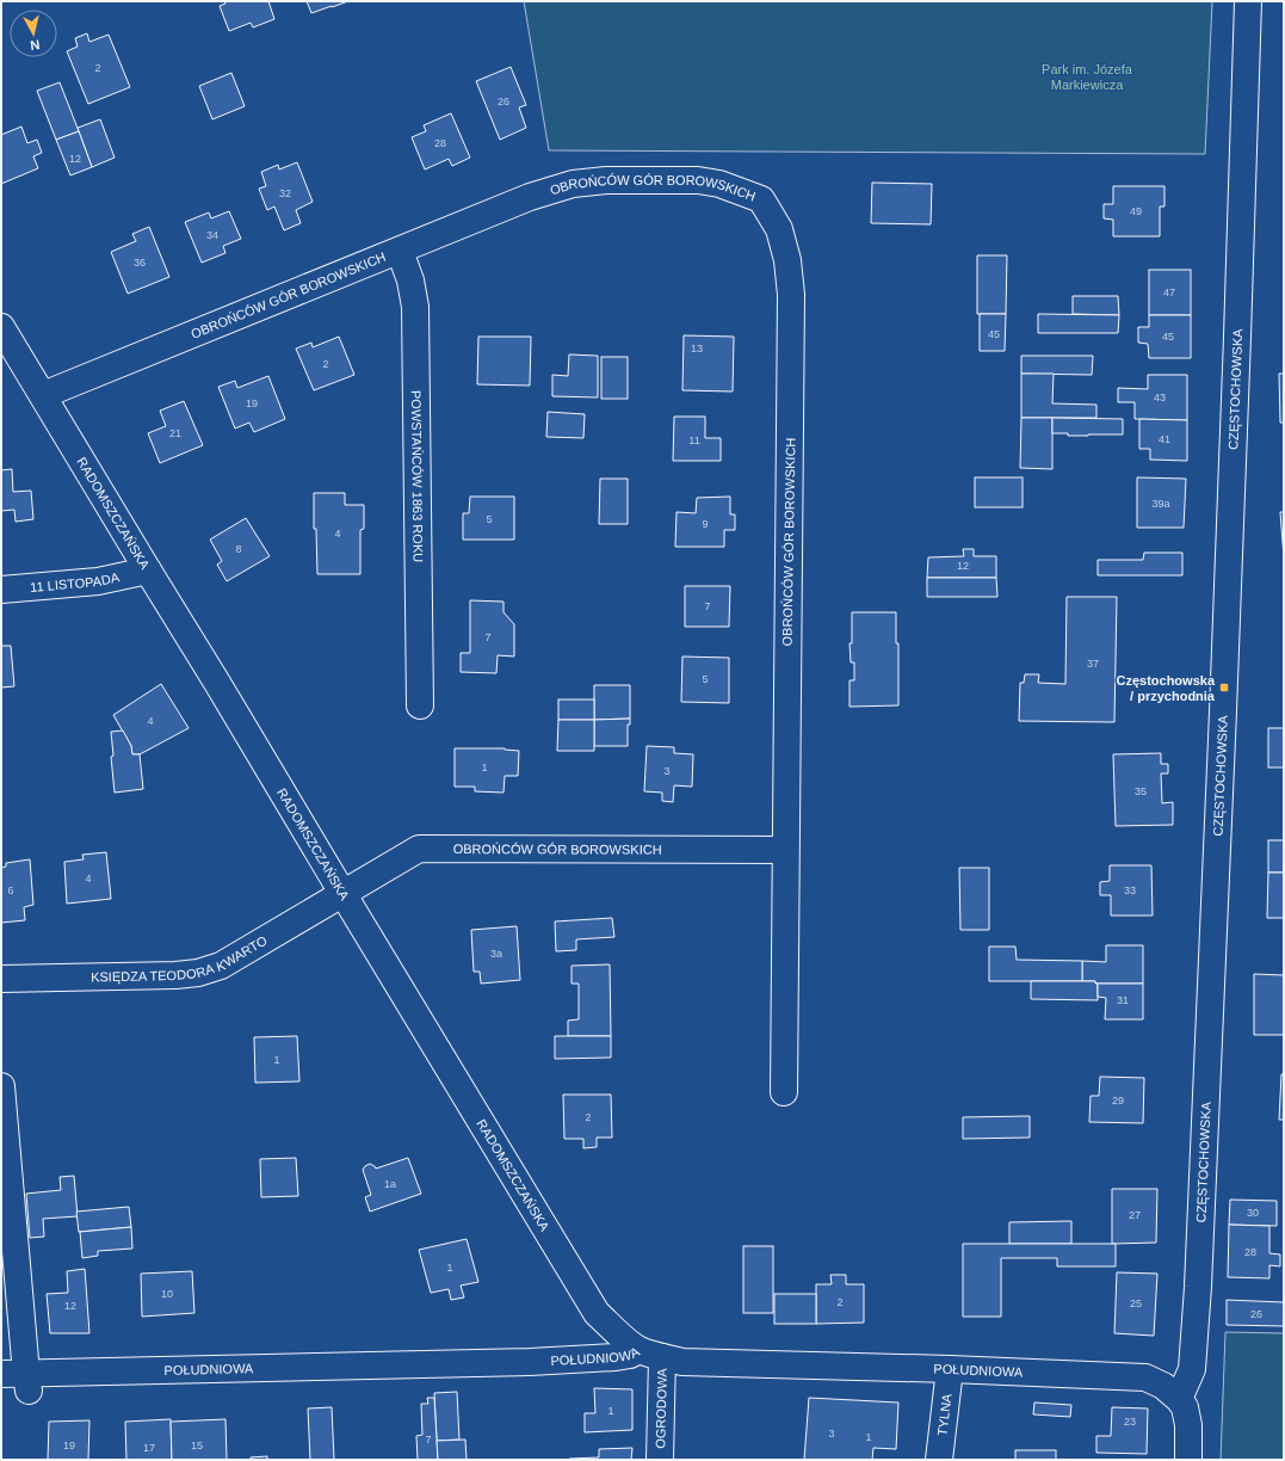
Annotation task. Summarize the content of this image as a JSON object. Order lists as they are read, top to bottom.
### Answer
{
  "streets": {
    "street": [
      "OBROŃCÓW GÓR BOROWSKICH",
      "CZĘSTOCHOWSKA",
      "POWSTAŃCÓW 1863 ROKU",
      "RADOMSZCZAŃSKA",
      "11 LISTOPADA",
      "KSIĘDZA TEODORA KWARTO",
      "POŁUDNIOWA",
      "OGRODOWA",
      "TYLNA"
    ]
  },
  "crossings": [
    ["OBROŃCÓW GÓR BOROWSKICH", "POWSTAŃCÓW 1863 ROKU"],
    ["OBROŃCÓW GÓR BOROWSKICH", "RADOMSZCZAŃSKA"],
    ["OBROŃCÓW GÓR BOROWSKICH", "KSIĘDZA TEODORA KWARTO"],
    ["CZĘSTOCHOWSKA", "POŁUDNIOWA"],
    ["RADOMSZCZAŃSKA", "11 LISTOPADA"],
    ["RADOMSZCZAŃSKA", "KSIĘDZA TEODORA KWARTO"],
    ["RADOMSZCZAŃSKA", "POŁUDNIOWA"],
    ["RADOMSZCZAŃSKA", "OGRODOWA"],
    ["POŁUDNIOWA", "OGRODOWA"],
    ["POŁUDNIOWA", "TYLNA"]
  ],
  "parks": ["Park im. Józefa Markiewicza"],
  "places": {
    "transit": ["Częstochowska / przychodnia"]
  },
  "house_numbers": [
    "2",
    "26",
    "28",
    "12",
    "32",
    "49",
    "34",
    "36",
    "47",
    "45",
    "45",
    "13",
    "2",
    "43",
    "19",
    "21",
    "41",
    "11",
    "39a",
    "5",
    "9",
    "4",
    "8",
    "12",
    "7",
    "7",
    "37",
    "5",
    "4",
    "1",
    "3",
    "35",
    "4",
    "6",
    "33",
    "3a",
    "31",
    "1",
    "29",
    "2",
    "1a",
    "30",
    "27",
    "28",
    "1",
    "10",
    "2",
    "25",
    "12",
    "26",
    "1",
    "23",
    "3",
    "1",
    "7",
    "19",
    "15",
    "17"
  ],
  "north": "bottom"
}
